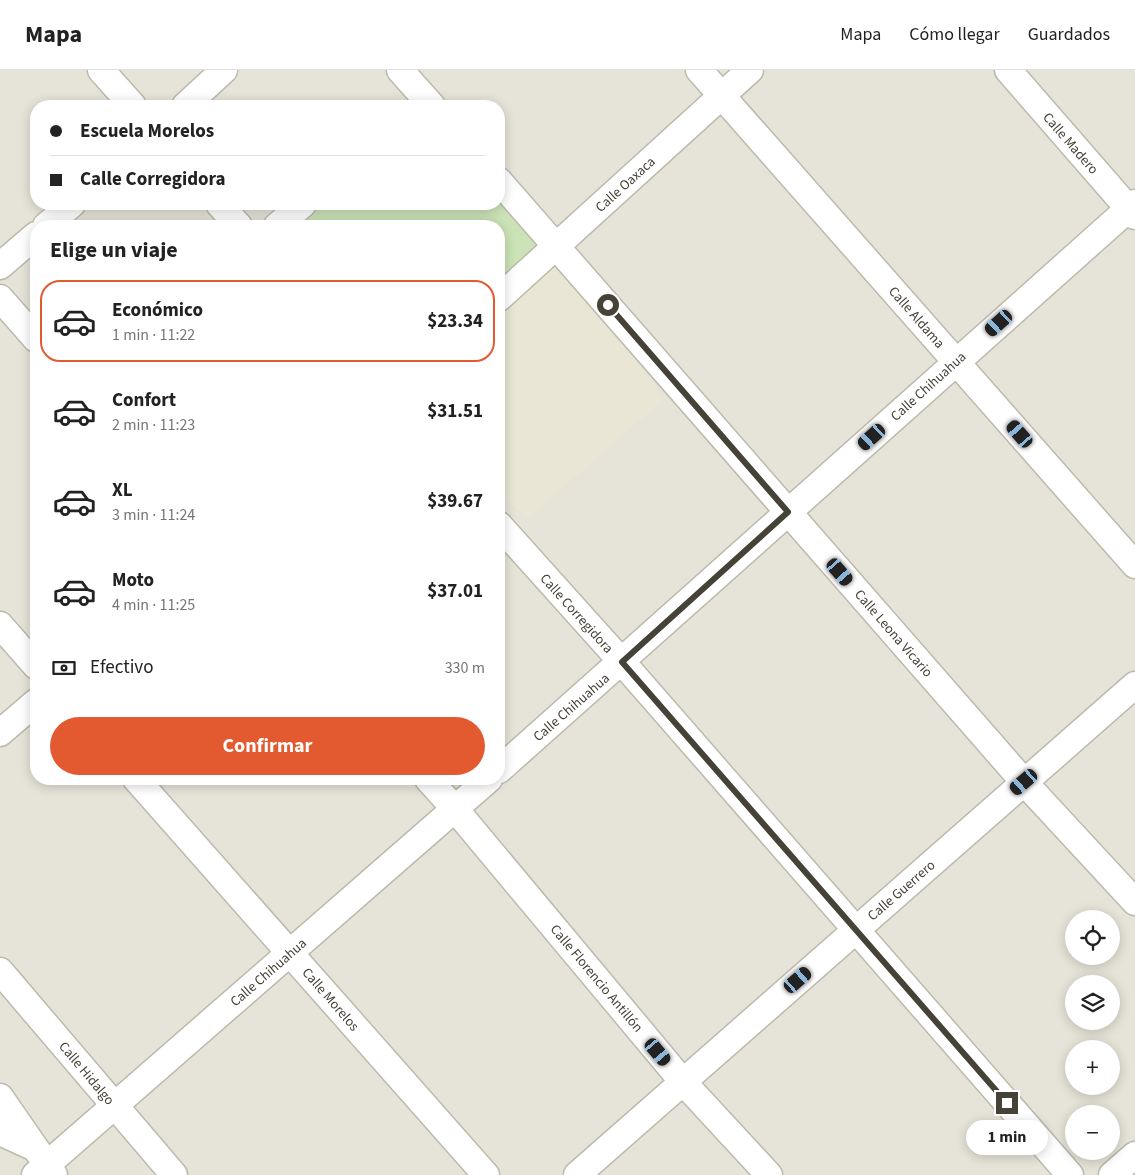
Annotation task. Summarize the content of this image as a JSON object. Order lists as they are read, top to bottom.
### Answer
{
  "streets": {
    "street": [
      "Calle Madero",
      "Calle Oaxaca",
      "Calle Aldama",
      "Calle Chihuahua",
      "Calle Corregidora",
      "Calle Leona Vicario",
      "Calle Guerrero",
      "Calle Florencio Antillón",
      "Calle Morelos",
      "Calle Hidalgo"
    ]
  },
  "crossings": [
    ["Calle Madero", "Calle Chihuahua"],
    ["Calle Oaxaca", "Calle Aldama"],
    ["Calle Oaxaca", "Calle Leona Vicario"],
    ["Calle Aldama", "Calle Chihuahua"],
    ["Calle Chihuahua", "Calle Corregidora"],
    ["Calle Chihuahua", "Calle Leona Vicario"],
    ["Calle Chihuahua", "Calle Florencio Antillón"],
    ["Calle Chihuahua", "Calle Morelos"],
    ["Calle Chihuahua", "Calle Hidalgo"],
    ["Calle Corregidora", "Calle Guerrero"],
    ["Calle Leona Vicario", "Calle Guerrero"],
    ["Calle Guerrero", "Calle Florencio Antillón"]
  ],
  "page": {
    "header": "Mapa",
    "nav": ["Mapa", "Cómo llegar", "Guardados"],
    "banner": ["Escuela Morelos", "Calle Corregidora"],
    "heading": "Elige un viaje",
    "list": [
      {
        "name": "Económico",
        "note": "1 min · 11:22",
        "value": "$23.34"
      },
      {
        "name": "Confort",
        "note": "2 min · 11:23",
        "value": "$31.51"
      },
      {
        "name": "XL",
        "note": "3 min · 11:24",
        "value": "$39.67"
      },
      {
        "name": "Moto",
        "note": "4 min · 11:25",
        "value": "$37.01"
      }
    ],
    "pay": ["Efectivo", "330 m"],
    "buttons": "Confirmar",
    "map_buttons": ["+", "−"],
    "bubble": "1 min"
  }
}
